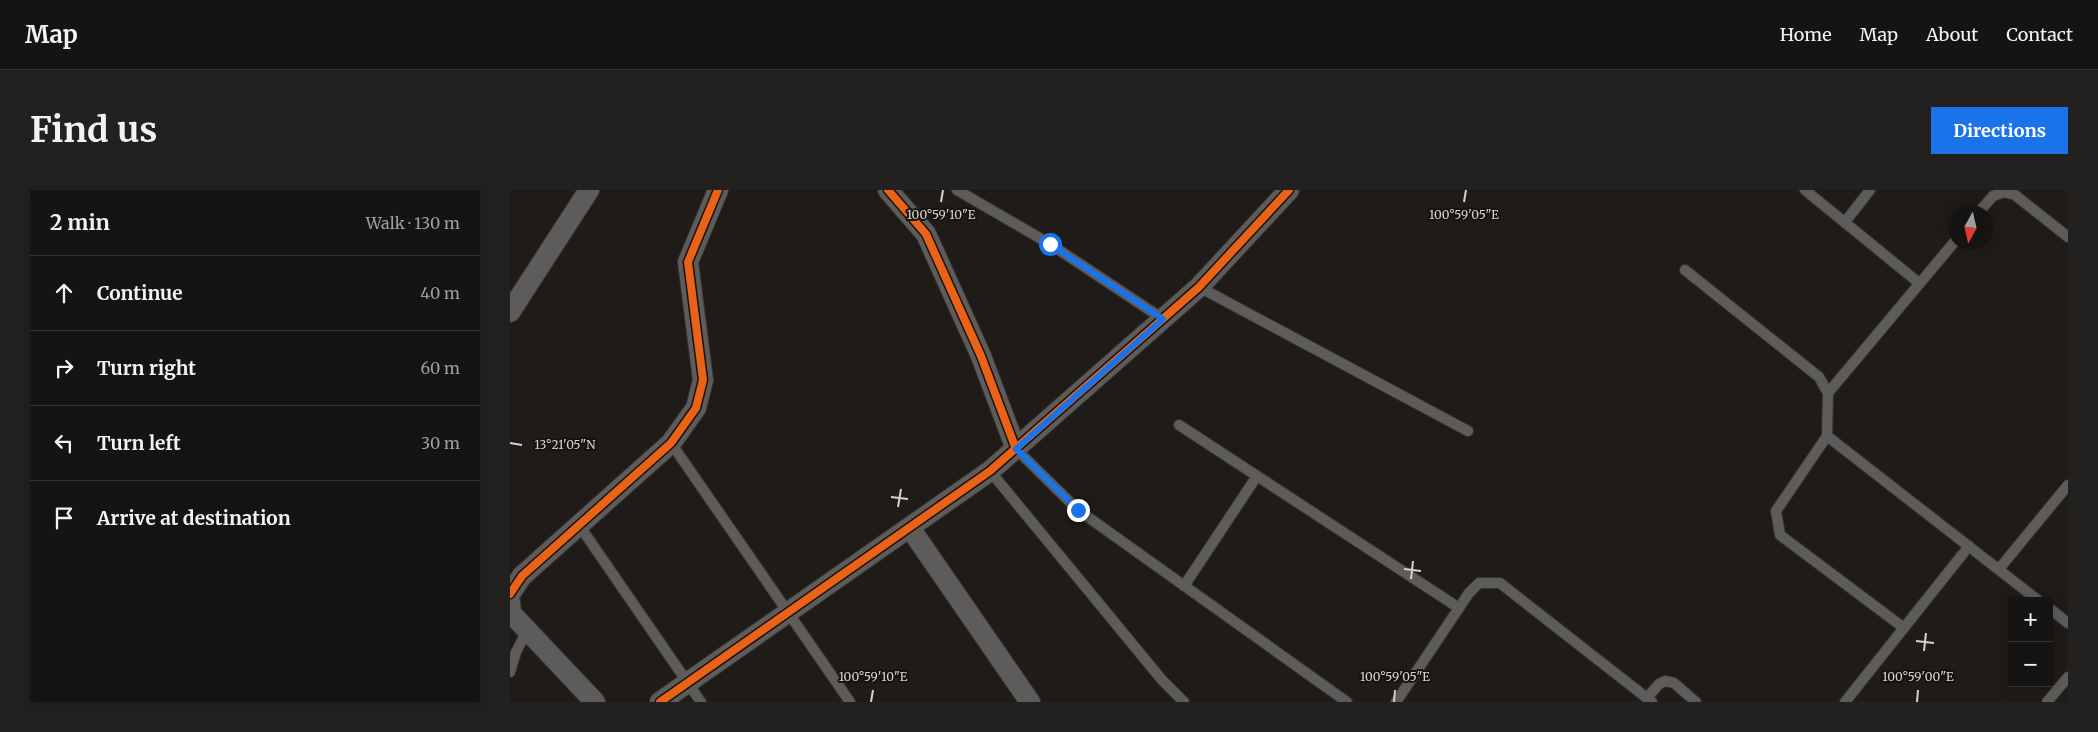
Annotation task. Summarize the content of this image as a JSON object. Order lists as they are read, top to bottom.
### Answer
{
  "north": "bottom",
  "page": {
    "header": "Map",
    "nav": [
      "Home",
      "Map",
      "About",
      "Contact"
    ],
    "buttons": "Directions",
    "title": "Find us",
    "heading": ["2 min", "Walk · 130 m"],
    "list": [
      ["Continue", "40 m"],
      ["Turn right", "60 m"],
      ["Turn left", "30 m"],
      "Arrive at destination"
    ],
    "map_buttons": ["+", "−"]
  },
  "coordinates": [
    "100°59'10\"E",
    "100°59'05\"E",
    "13°21'05\"N",
    "100°59'00\"E"
  ]
}
